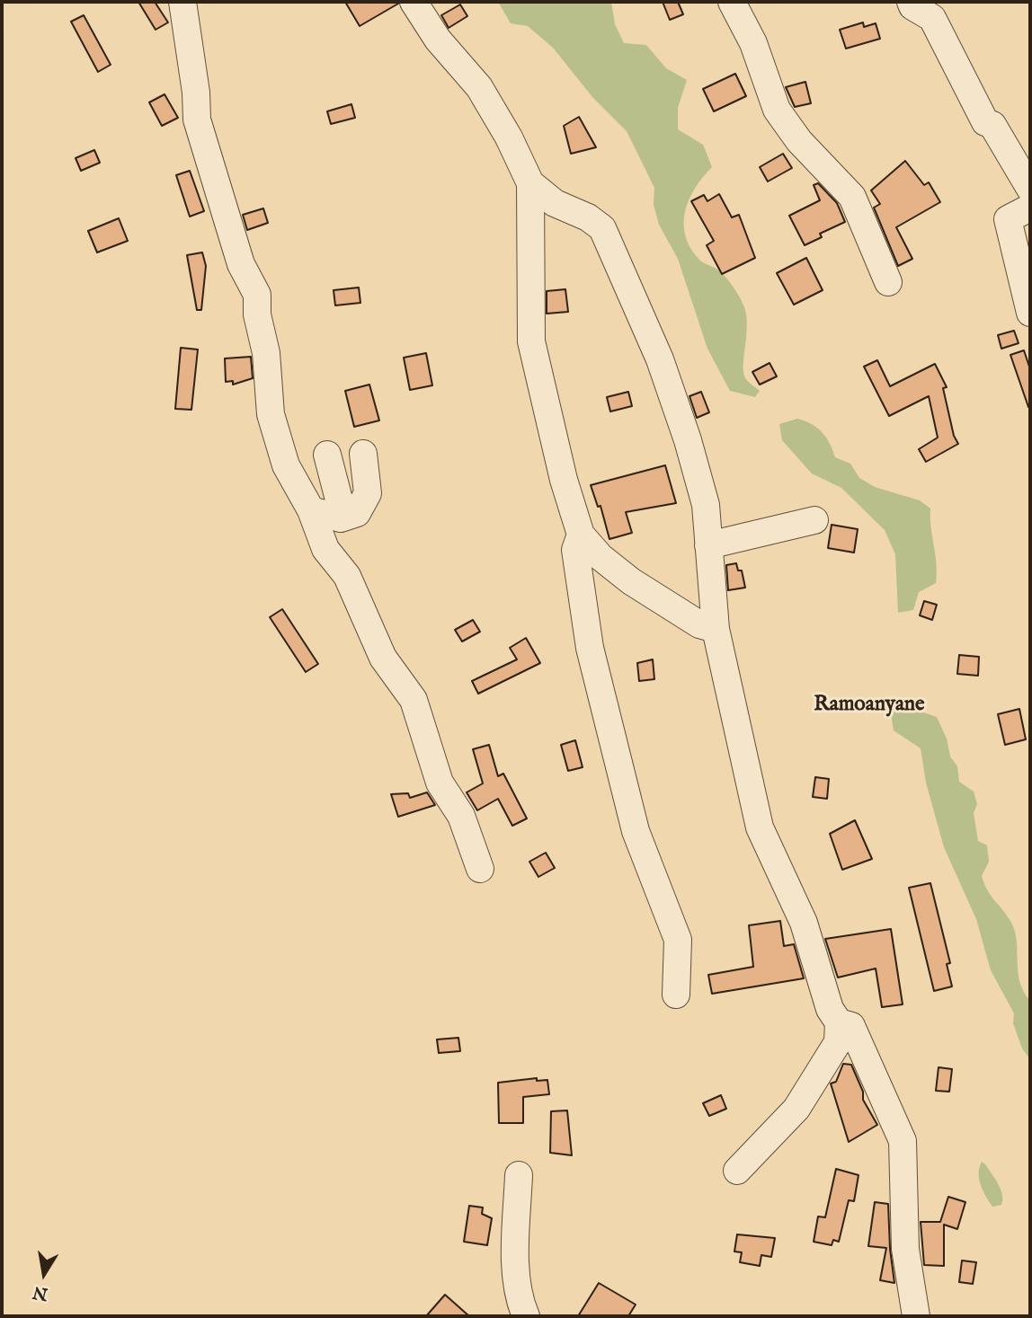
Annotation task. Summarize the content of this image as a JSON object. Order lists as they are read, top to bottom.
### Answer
{
  "districts": ["Ramoanyane"],
  "north": "bottom"
}
